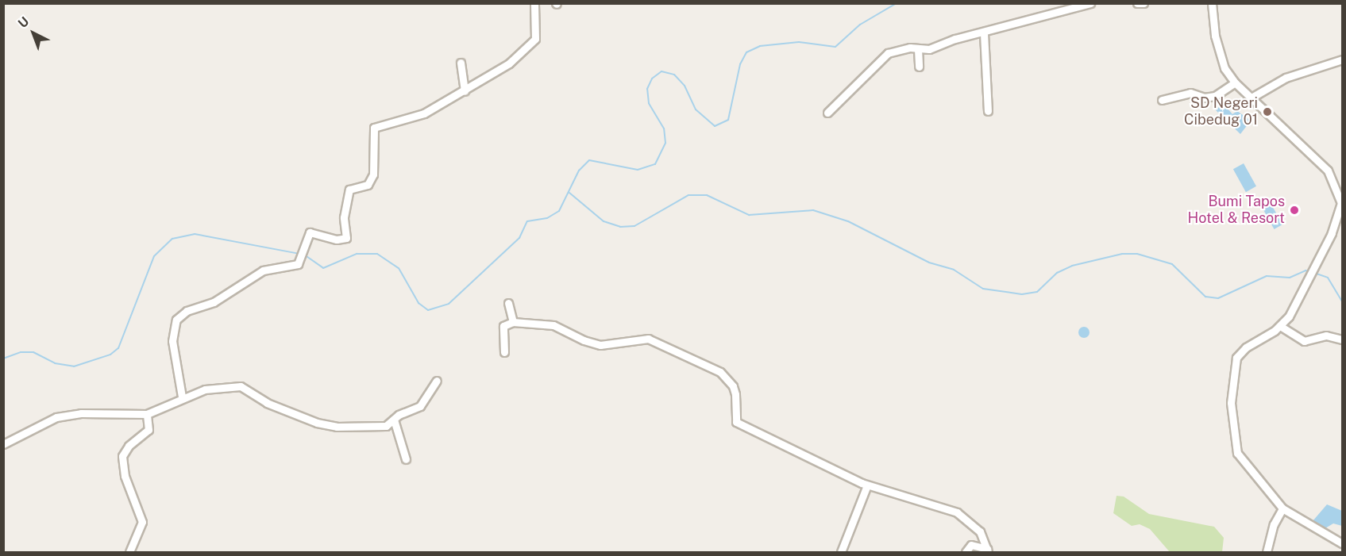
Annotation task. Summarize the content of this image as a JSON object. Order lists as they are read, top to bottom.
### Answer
{
  "places": ["SD Negeri Cibedug 01", "Bumi Tapos Hotel & Resort"],
  "north": "top left"
}
